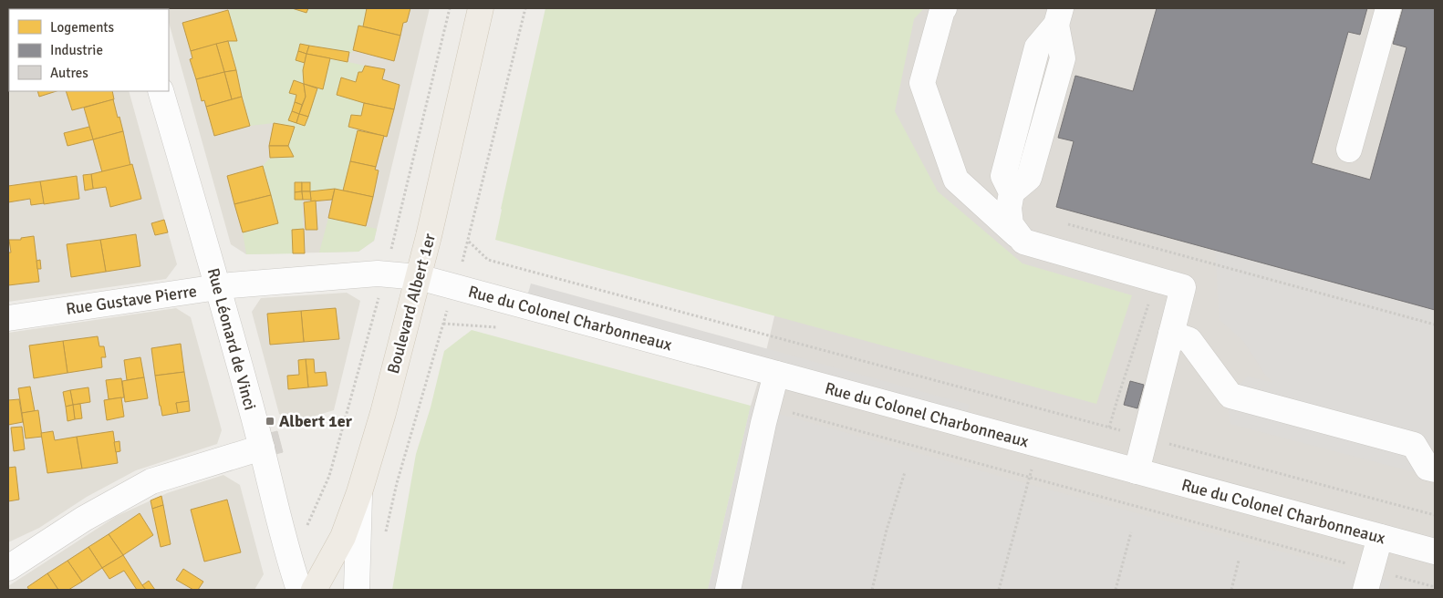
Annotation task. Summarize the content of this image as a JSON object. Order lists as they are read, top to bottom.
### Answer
{
  "streets": {
    "main road": ["Boulevard Albert 1er"],
    "street": ["Rue Gustave Pierre", "Rue du Colonel Charbonneaux", "Rue Léonard de Vinci"]
  },
  "crossings": [
    ["Rue Gustave Pierre", "Boulevard Albert 1er"],
    ["Rue Gustave Pierre", "Rue du Colonel Charbonneaux"],
    ["Rue Gustave Pierre", "Rue Léonard de Vinci"],
    ["Boulevard Albert 1er", "Rue du Colonel Charbonneaux"]
  ],
  "places": {
    "transit": ["Albert 1er"]
  },
  "legend": ["Logements", "Industrie", "Autres"]
}
